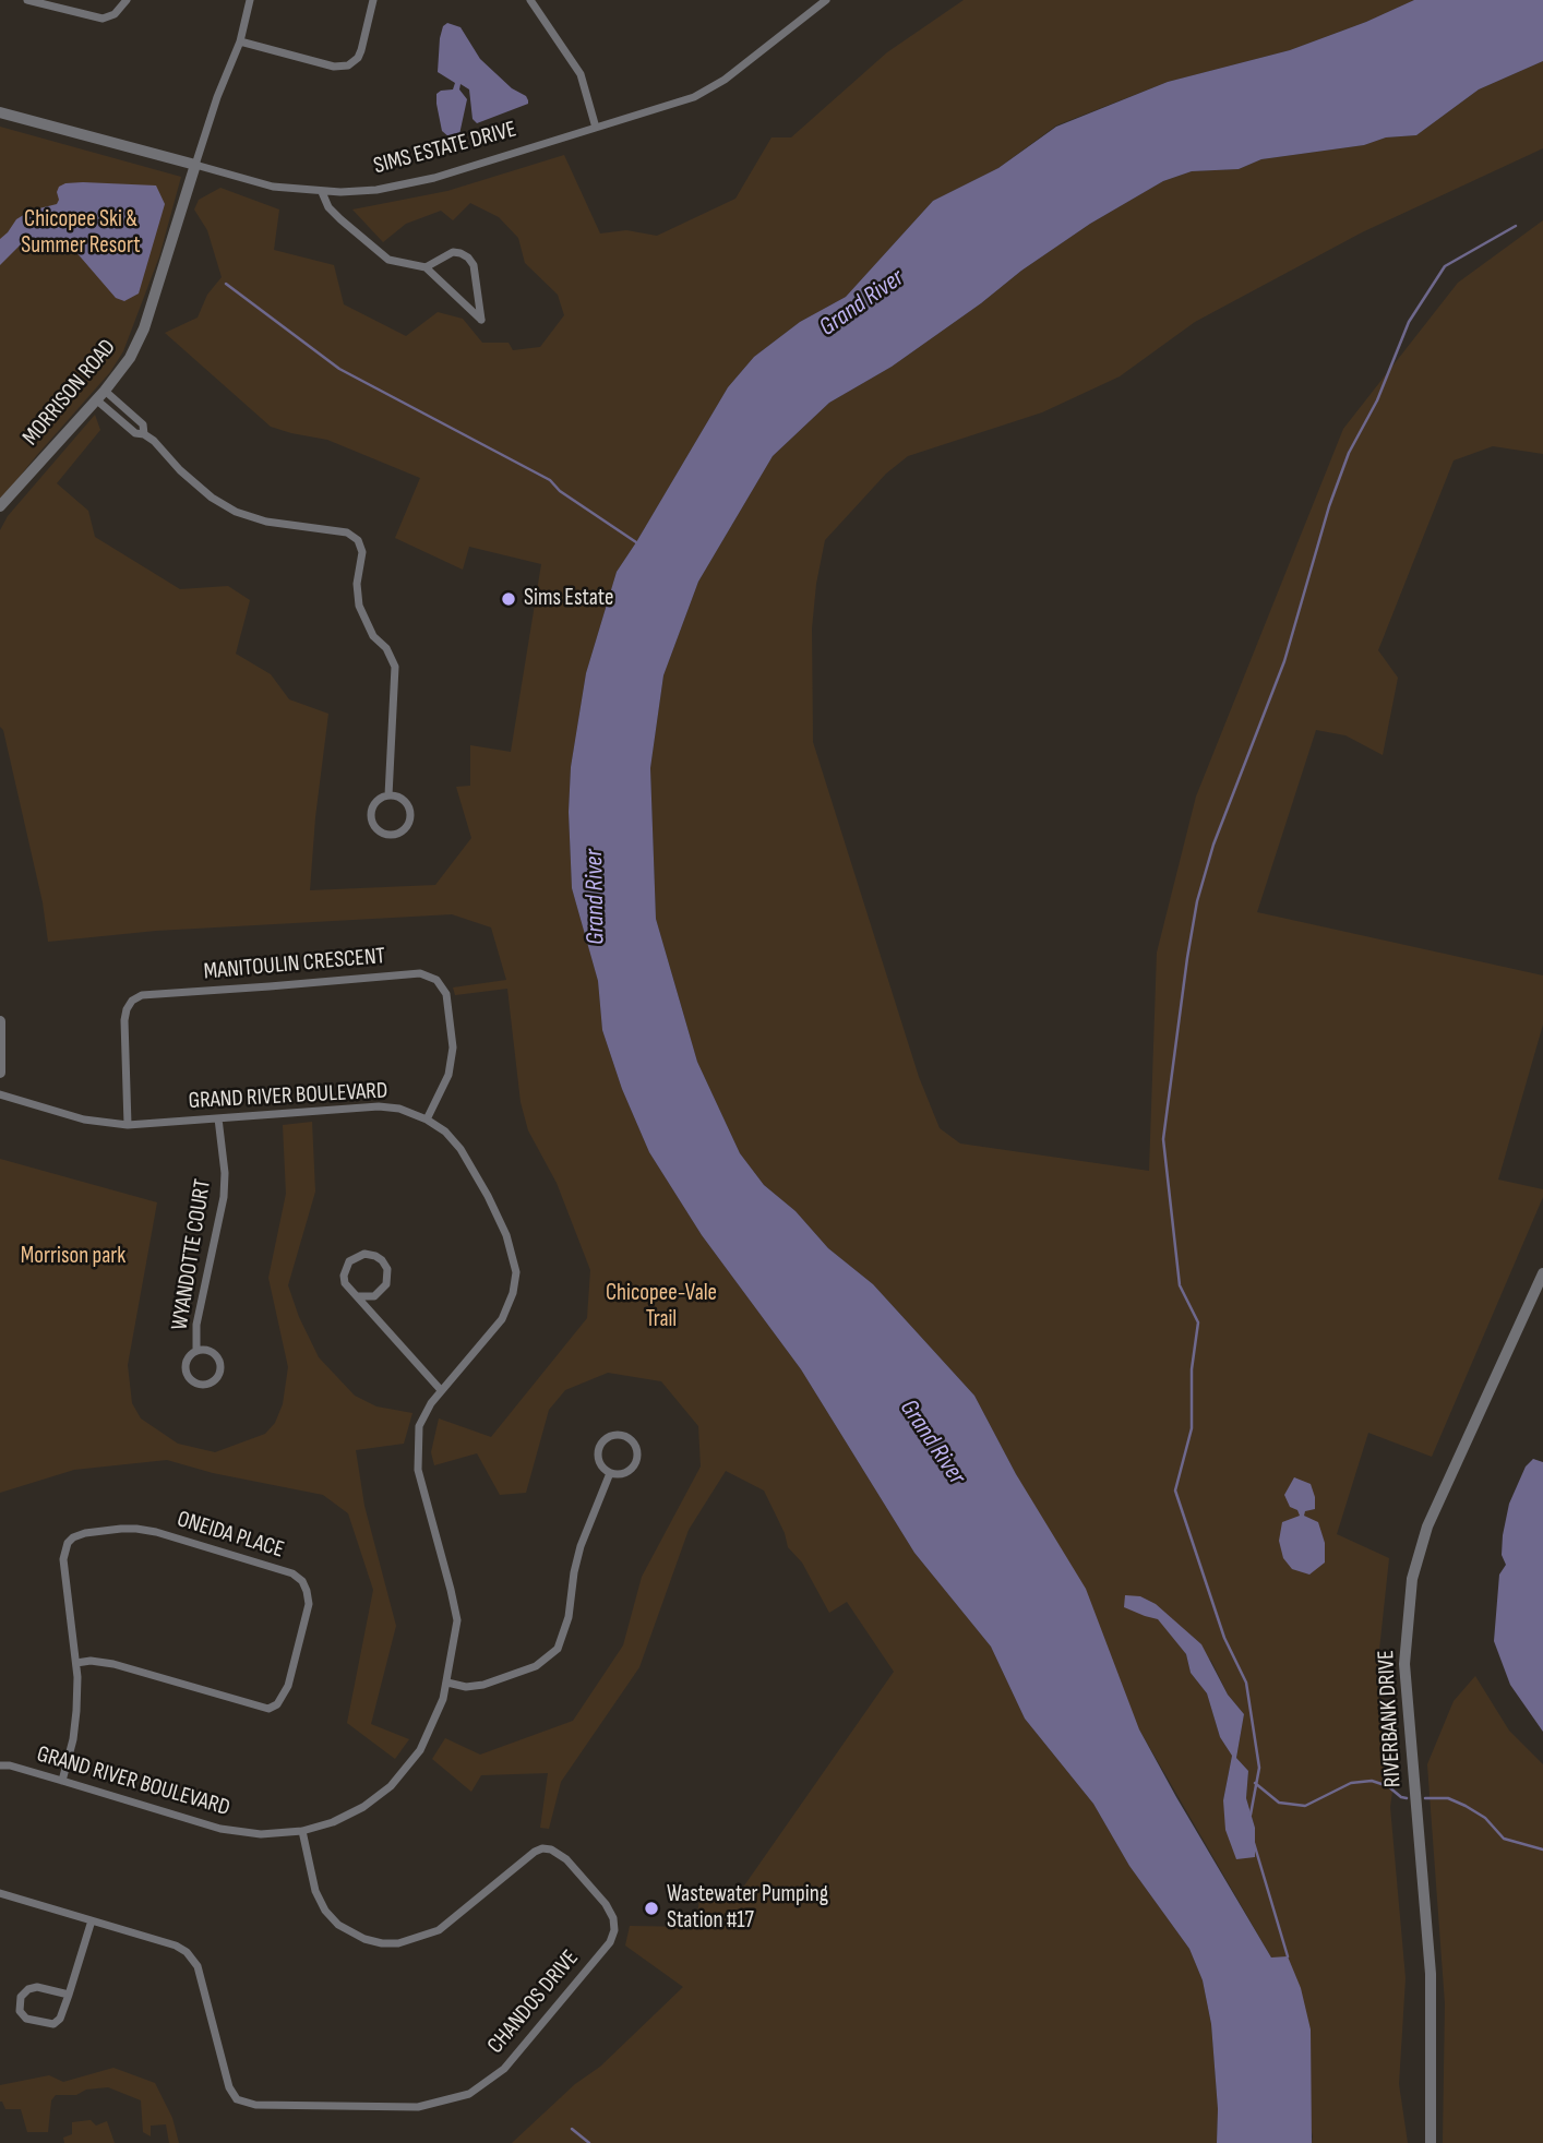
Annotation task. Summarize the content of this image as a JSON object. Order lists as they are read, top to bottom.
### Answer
{
  "streets": {
    "street": [
      "SIMS ESTATE DRIVE",
      "MORRISON ROAD",
      "MANITOULIN CRESCENT",
      "GRAND RIVER BOULEVARD",
      "WYANDOTTE COURT",
      "ONEIDA PLACE",
      "RIVERBANK DRIVE",
      "CHANDOS DRIVE"
    ]
  },
  "crossings": [
    ["SIMS ESTATE DRIVE", "MORRISON ROAD"],
    ["MANITOULIN CRESCENT", "GRAND RIVER BOULEVARD"],
    ["GRAND RIVER BOULEVARD", "WYANDOTTE COURT"],
    ["GRAND RIVER BOULEVARD", "ONEIDA PLACE"],
    ["GRAND RIVER BOULEVARD", "CHANDOS DRIVE"]
  ],
  "water": ["Grand River"],
  "parks": ["Chicopee Ski & Summer Resort", "Morrison park", "Chicopee-Vale Trail"],
  "places": ["Sims Estate", "Wastewater Pumping Station #17"]
}
